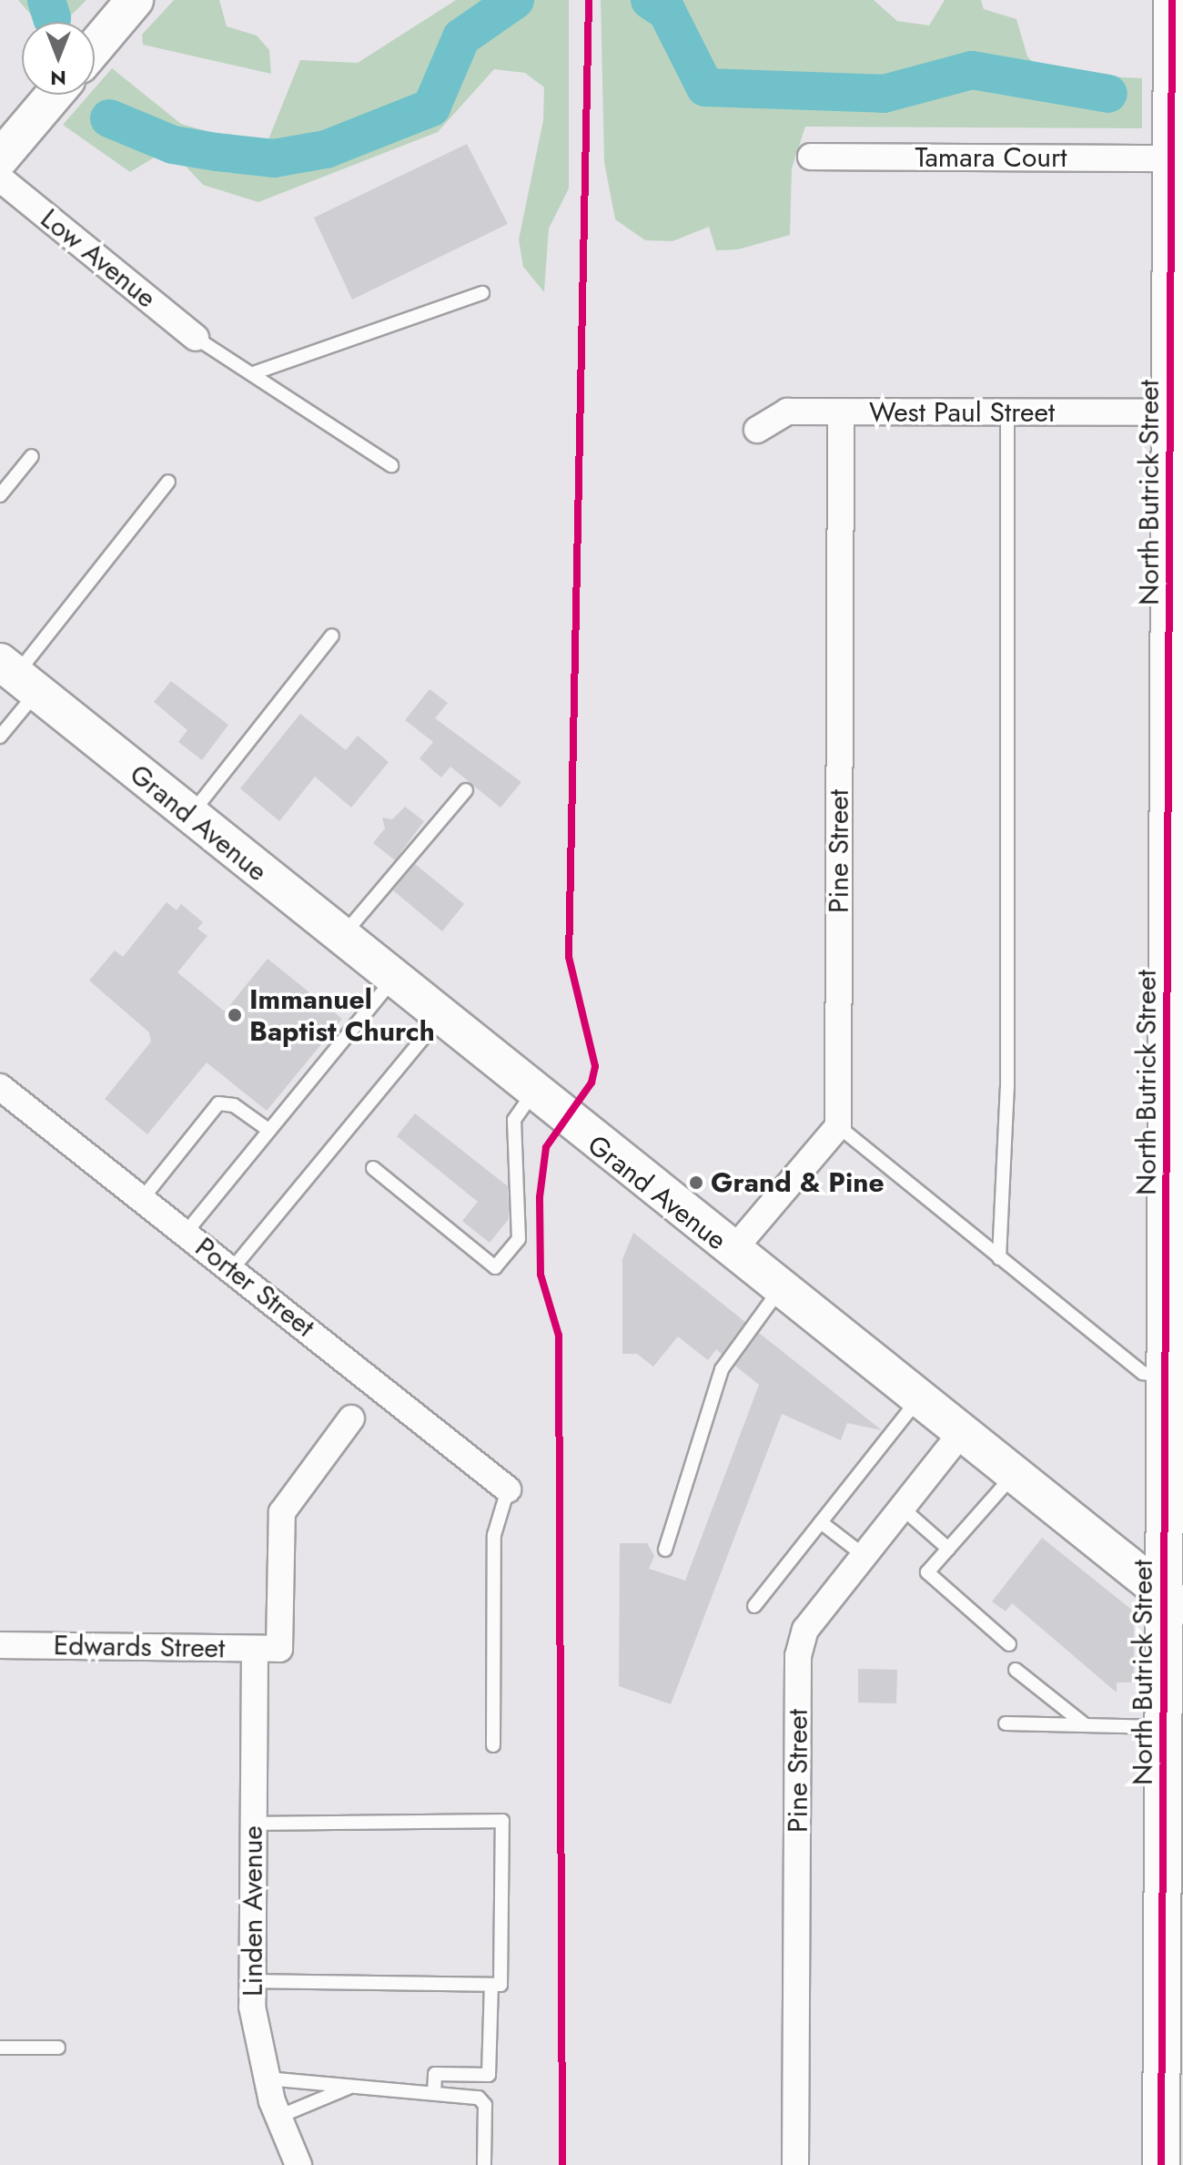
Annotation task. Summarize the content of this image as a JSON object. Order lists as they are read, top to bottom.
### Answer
{
  "streets": {
    "street": [
      "Tamara Court",
      "Low Avenue",
      "West Paul Street",
      "North Butrick Street",
      "Grand Avenue",
      "Pine Street",
      "Porter Street",
      "Edwards Street",
      "Linden Avenue"
    ]
  },
  "crossings": [
    ["Tamara Court", "North Butrick Street"],
    ["West Paul Street", "North Butrick Street"],
    ["West Paul Street", "Pine Street"],
    ["North Butrick Street", "Grand Avenue"],
    ["Grand Avenue", "Pine Street"],
    ["Edwards Street", "Linden Avenue"]
  ],
  "places": ["Immanuel Baptist Church", "Grand & Pine"],
  "north": "bottom"
}
